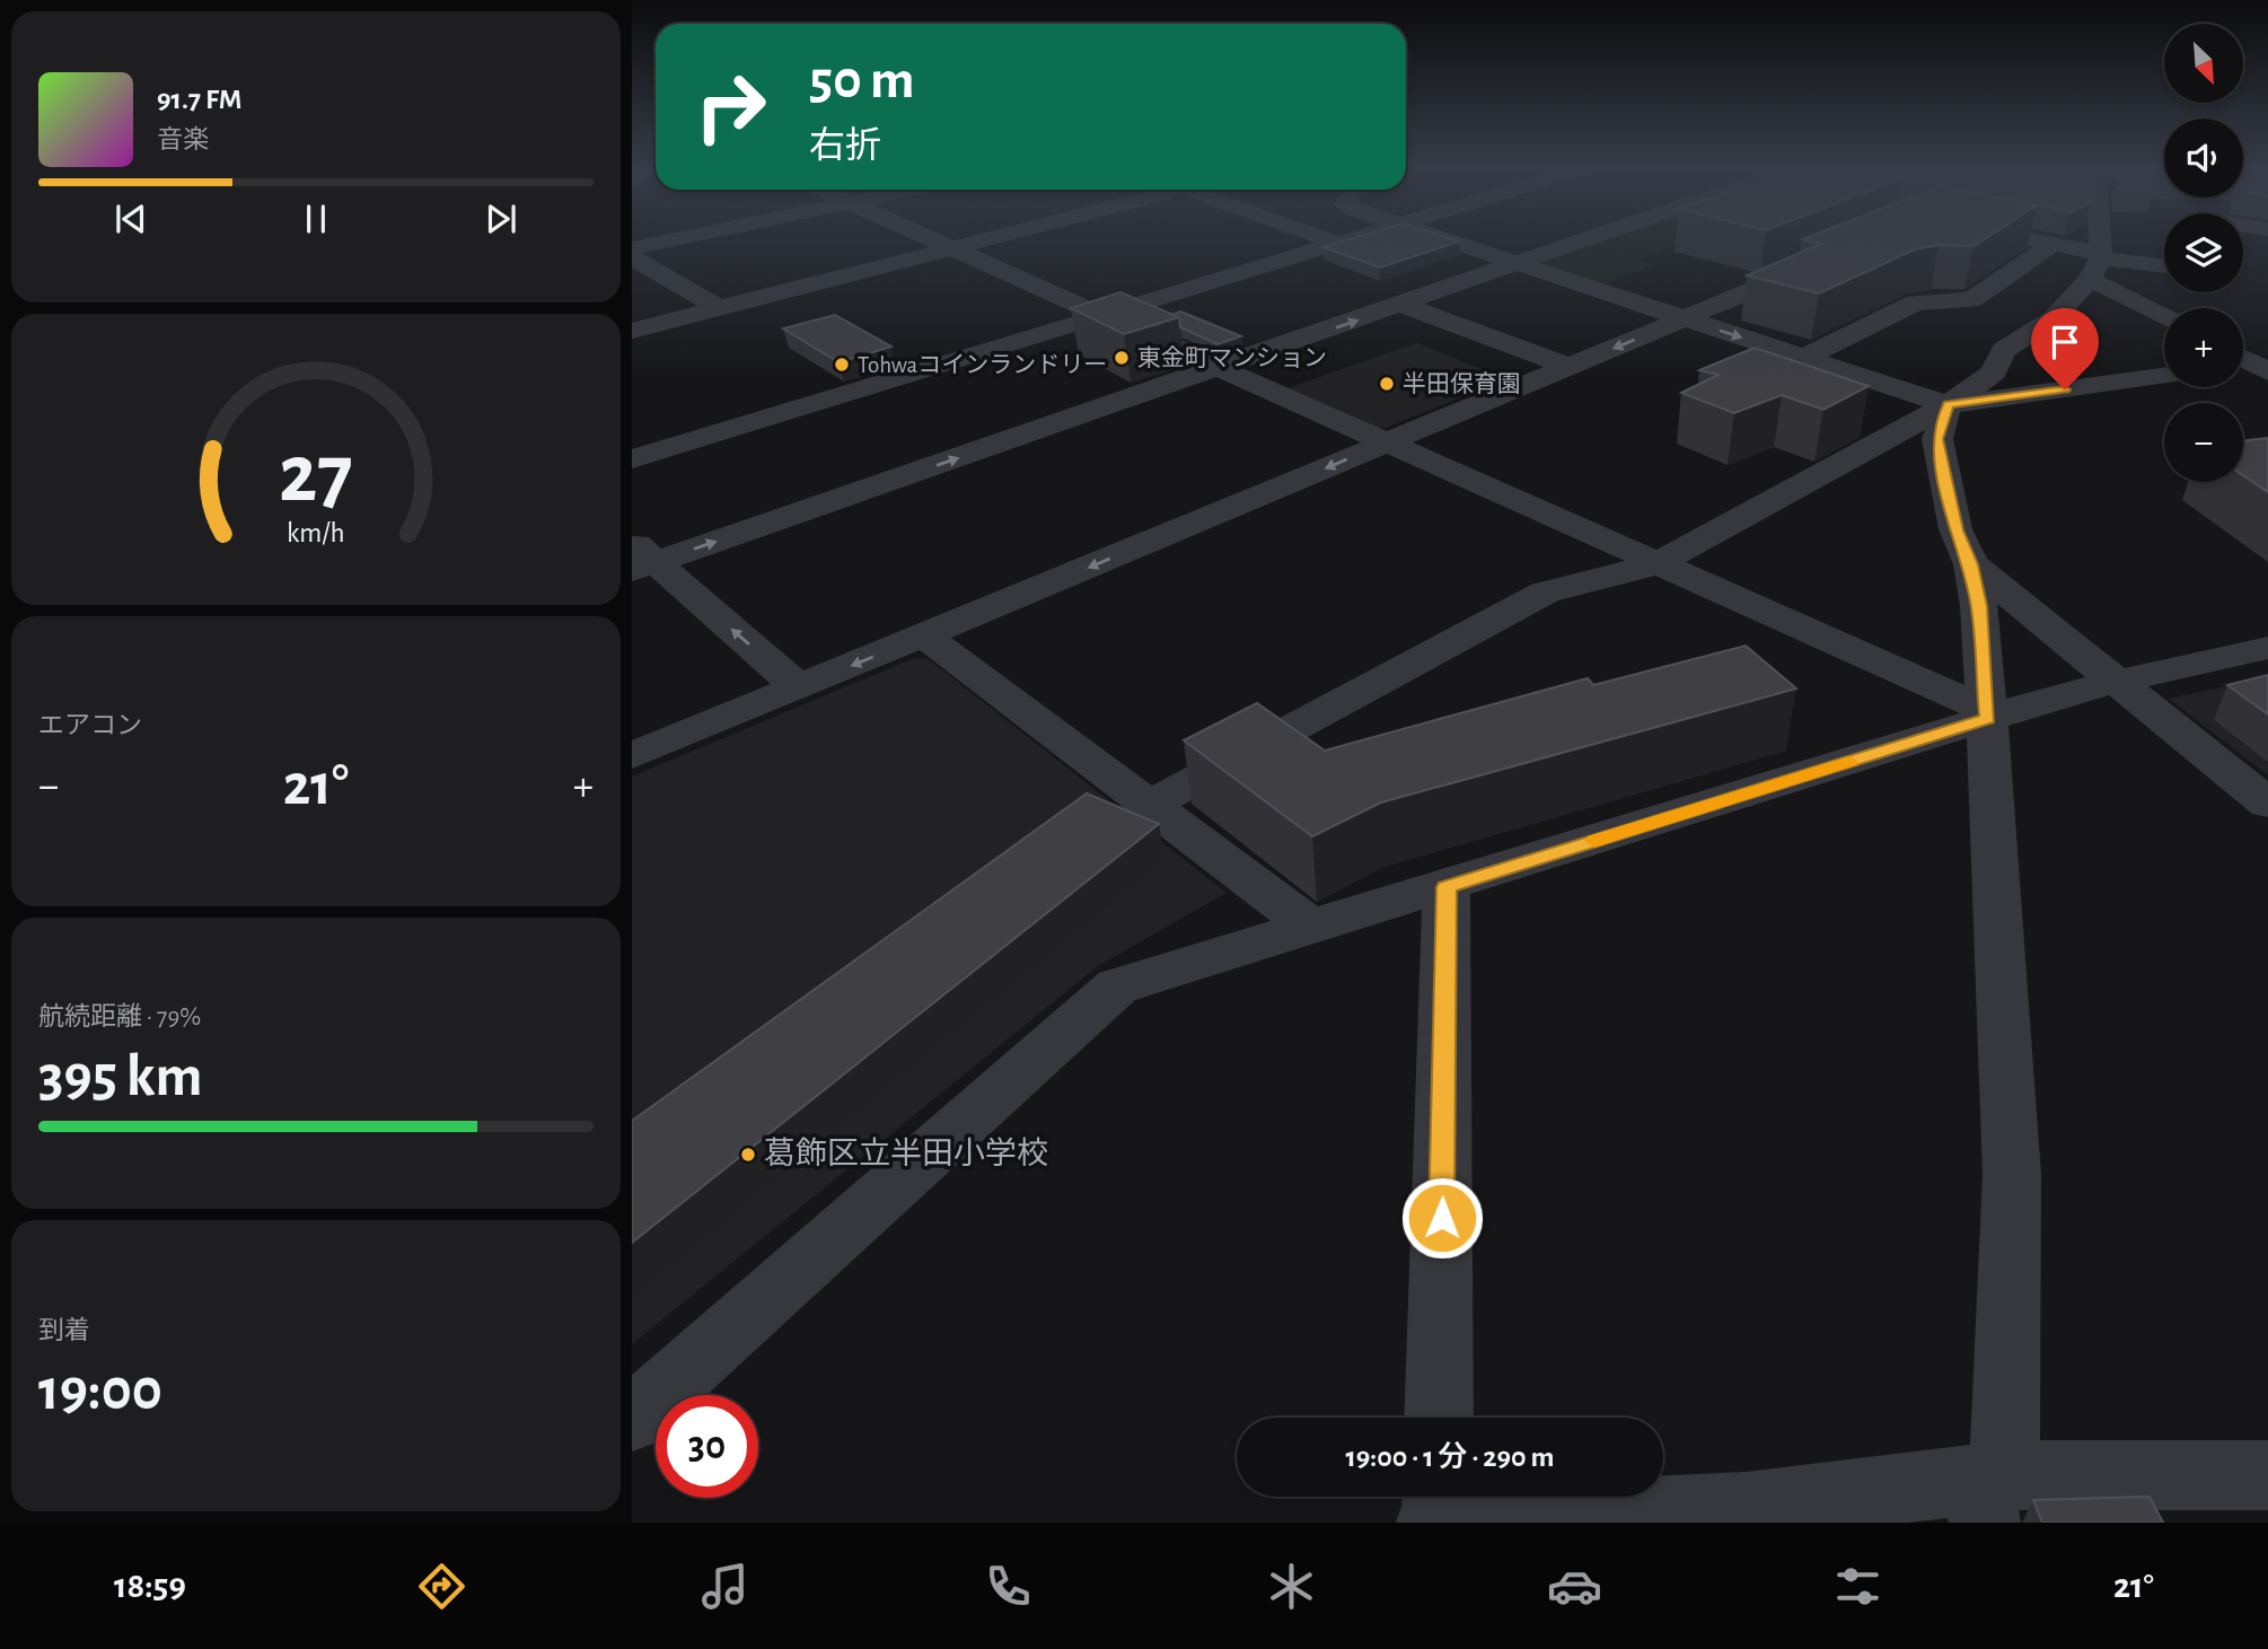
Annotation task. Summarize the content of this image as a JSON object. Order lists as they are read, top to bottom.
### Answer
{
  "places": [
    "東金町マンション",
    "Tohwaコインランドリー",
    "半田保育園",
    "葛飾区立半田小学校"
  ],
  "north": "bottom right",
  "page": {
    "map_buttons": ["+", "−"],
    "turn": ["50 m", "右折"],
    "song": ["91.7 FM", "音楽"],
    "tile": [
      "エアコン",
      ["航続距離 · 79%", "395 km"],
      ["到着", "19:00"]
    ],
    "heat": ["−", "21°", "+"],
    "limit": "30",
    "trip": "19:00 · 1 分 · 290 m",
    "tabs": ["18:59", "21°"],
    "gauge": ["27", "km/h"]
  }
}
